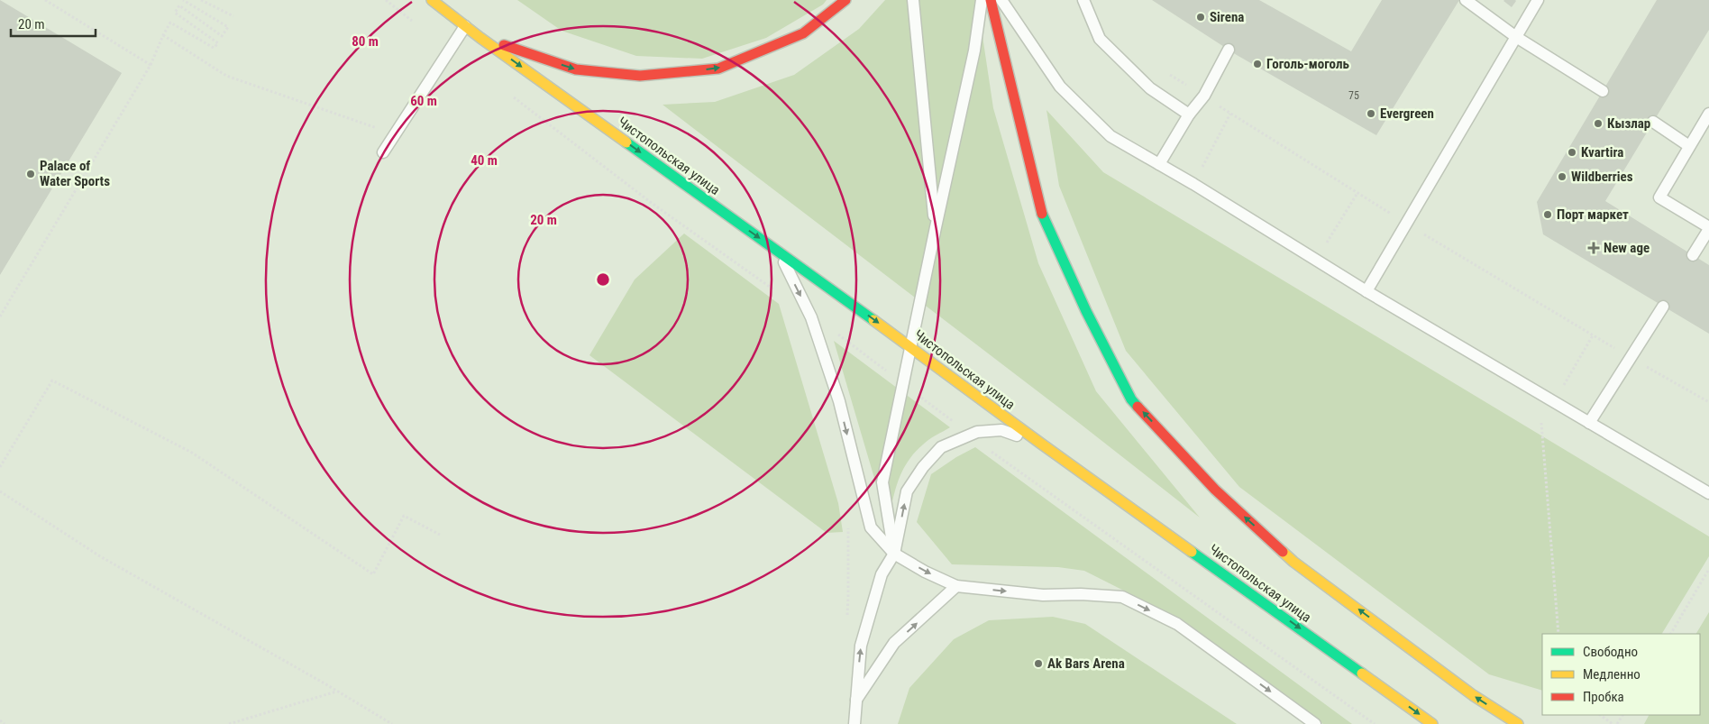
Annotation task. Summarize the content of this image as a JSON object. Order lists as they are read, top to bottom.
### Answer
{
  "streets": {
    "main road": ["Чистопольская улица"]
  },
  "one_way": ["Чистопольская улица"],
  "places": {
    "other": [
      "Sirena",
      "Гоголь-моголь",
      "Evergreen",
      "Кызлар",
      "Kvartira",
      "Palace of Water Sports",
      "Wildberries",
      "Порт маркет",
      "Ak Bars Arena"
    ],
    "health": ["New age"]
  },
  "house_numbers": ["75"],
  "legend": ["Свободно", "Медленно", "Пробка"],
  "scale_bar": "20 m",
  "rings": [
    "80 m",
    "60 m",
    "40 m",
    "20 m"
  ]
}
